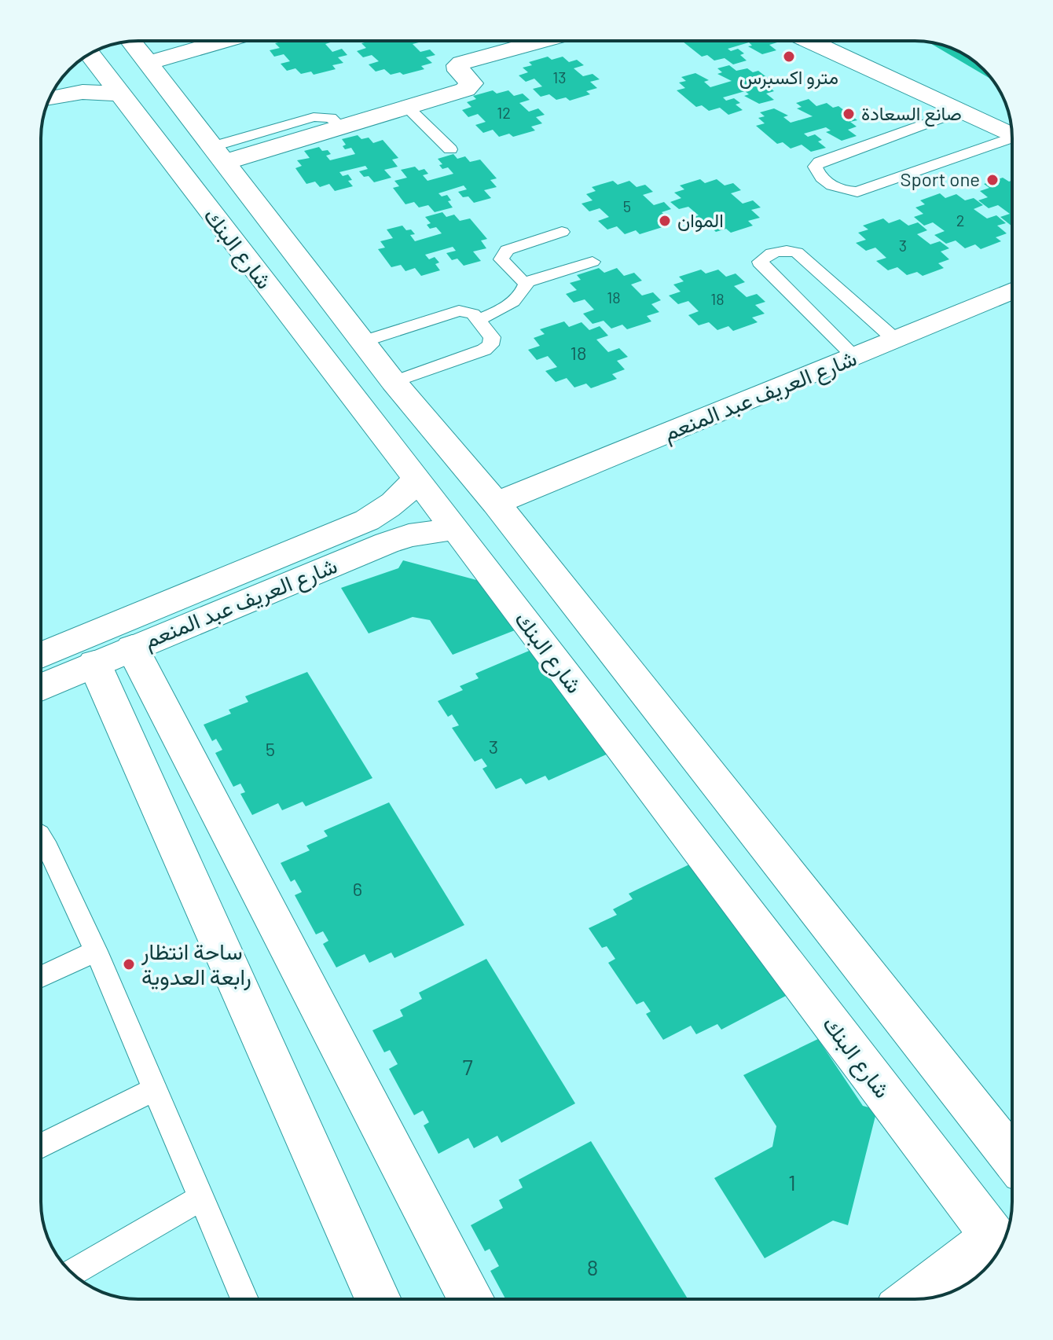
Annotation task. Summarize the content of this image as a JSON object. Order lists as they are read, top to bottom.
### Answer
{
  "streets": {
    "street": ["شارع البنك", "شارع العريف عبد المنعم"]
  },
  "crossings": [
    ["شارع البنك", "شارع العريف عبد المنعم"]
  ],
  "places": [
    "مترو اكسبرس",
    "صانع السعادة",
    "Sport one",
    "الموان",
    "ساحة انتظار رابعة العدوية"
  ],
  "house_numbers": [
    "13",
    "12",
    "5",
    "2",
    "3",
    "18",
    "18",
    "18",
    "3",
    "5",
    "6",
    "7",
    "1",
    "8"
  ]
}
